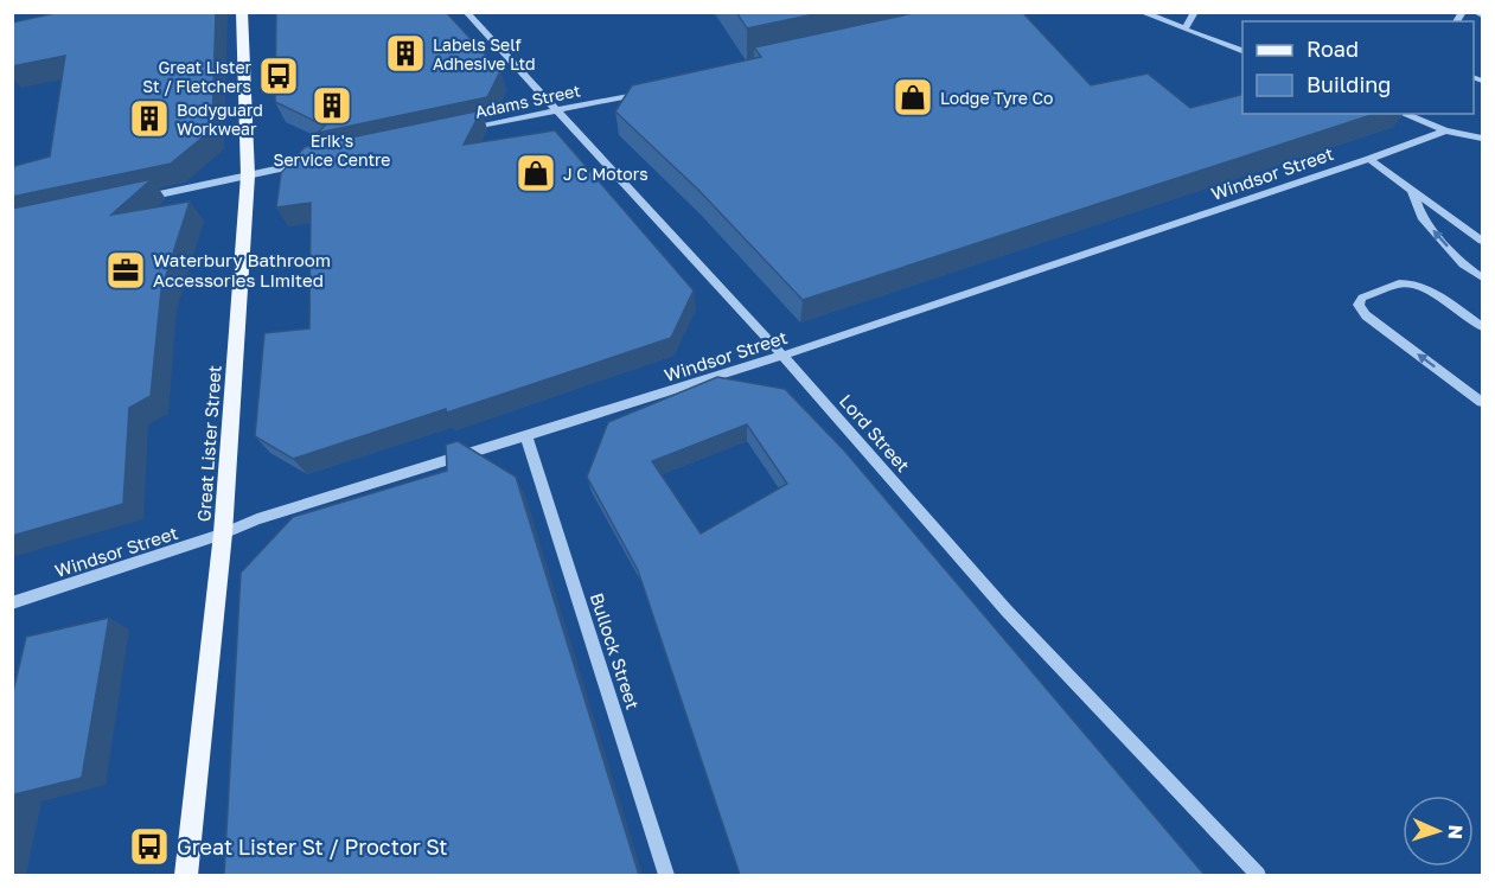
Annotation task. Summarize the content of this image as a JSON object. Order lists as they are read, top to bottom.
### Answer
{
  "streets": {
    "main road": ["Great Lister Street"],
    "street": [
      "Adams Street",
      "Windsor Street",
      "Lord Street",
      "Bullock Street"
    ]
  },
  "crossings": [
    ["Adams Street", "Lord Street"],
    ["Windsor Street", "Lord Street"],
    ["Windsor Street", "Great Lister Street"],
    ["Windsor Street", "Bullock Street"]
  ],
  "places": {
    "building": ["Labels Self Adhesive Ltd", "Erik's Service Centre", "Bodyguard Workwear"],
    "bus stop": ["Great Lister St / Fletchers", "Great Lister St / Proctor St"],
    "shop": ["Lodge Tyre Co", "J C Motors"],
    "office": ["Waterbury Bathroom Accessories Limited"]
  },
  "legend": ["Road", "Building"],
  "north": "right"
}
